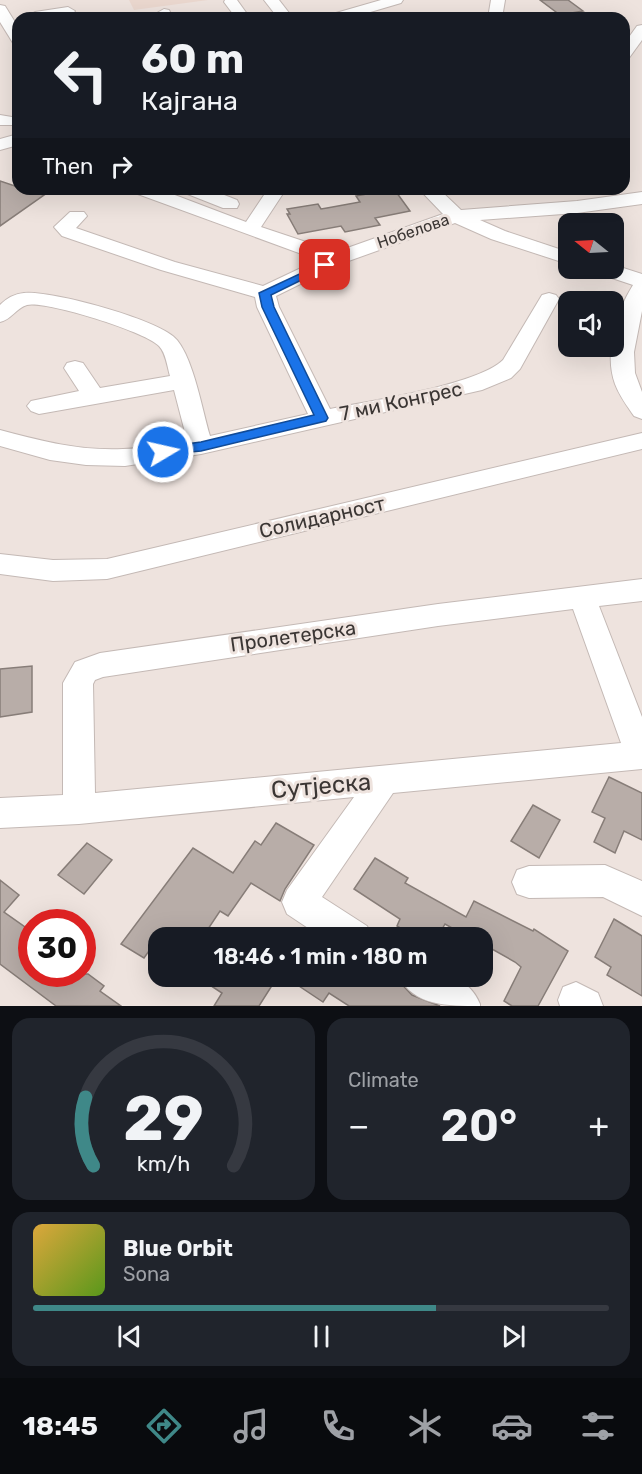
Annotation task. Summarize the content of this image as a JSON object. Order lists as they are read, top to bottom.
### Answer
{
  "streets": {
    "street": [
      "Нобелова",
      "7 ми Конгрес",
      "Солидарност",
      "Пролетерска",
      "Сутјеска"
    ]
  },
  "crossings": [
    ["Пролетерска", "Сутјеска"]
  ],
  "north": "left",
  "page": {
    "turn": ["60 m", "Кајгана"],
    "then": "Then",
    "limit": "30",
    "trip": "18:46 · 1 min · 180 m",
    "tile": "Climate",
    "heat": ["−", "20°", "+"],
    "song": ["Blue Orbit", "Sona"],
    "tabs": "18:45",
    "gauge": ["29", "km/h"]
  }
}
